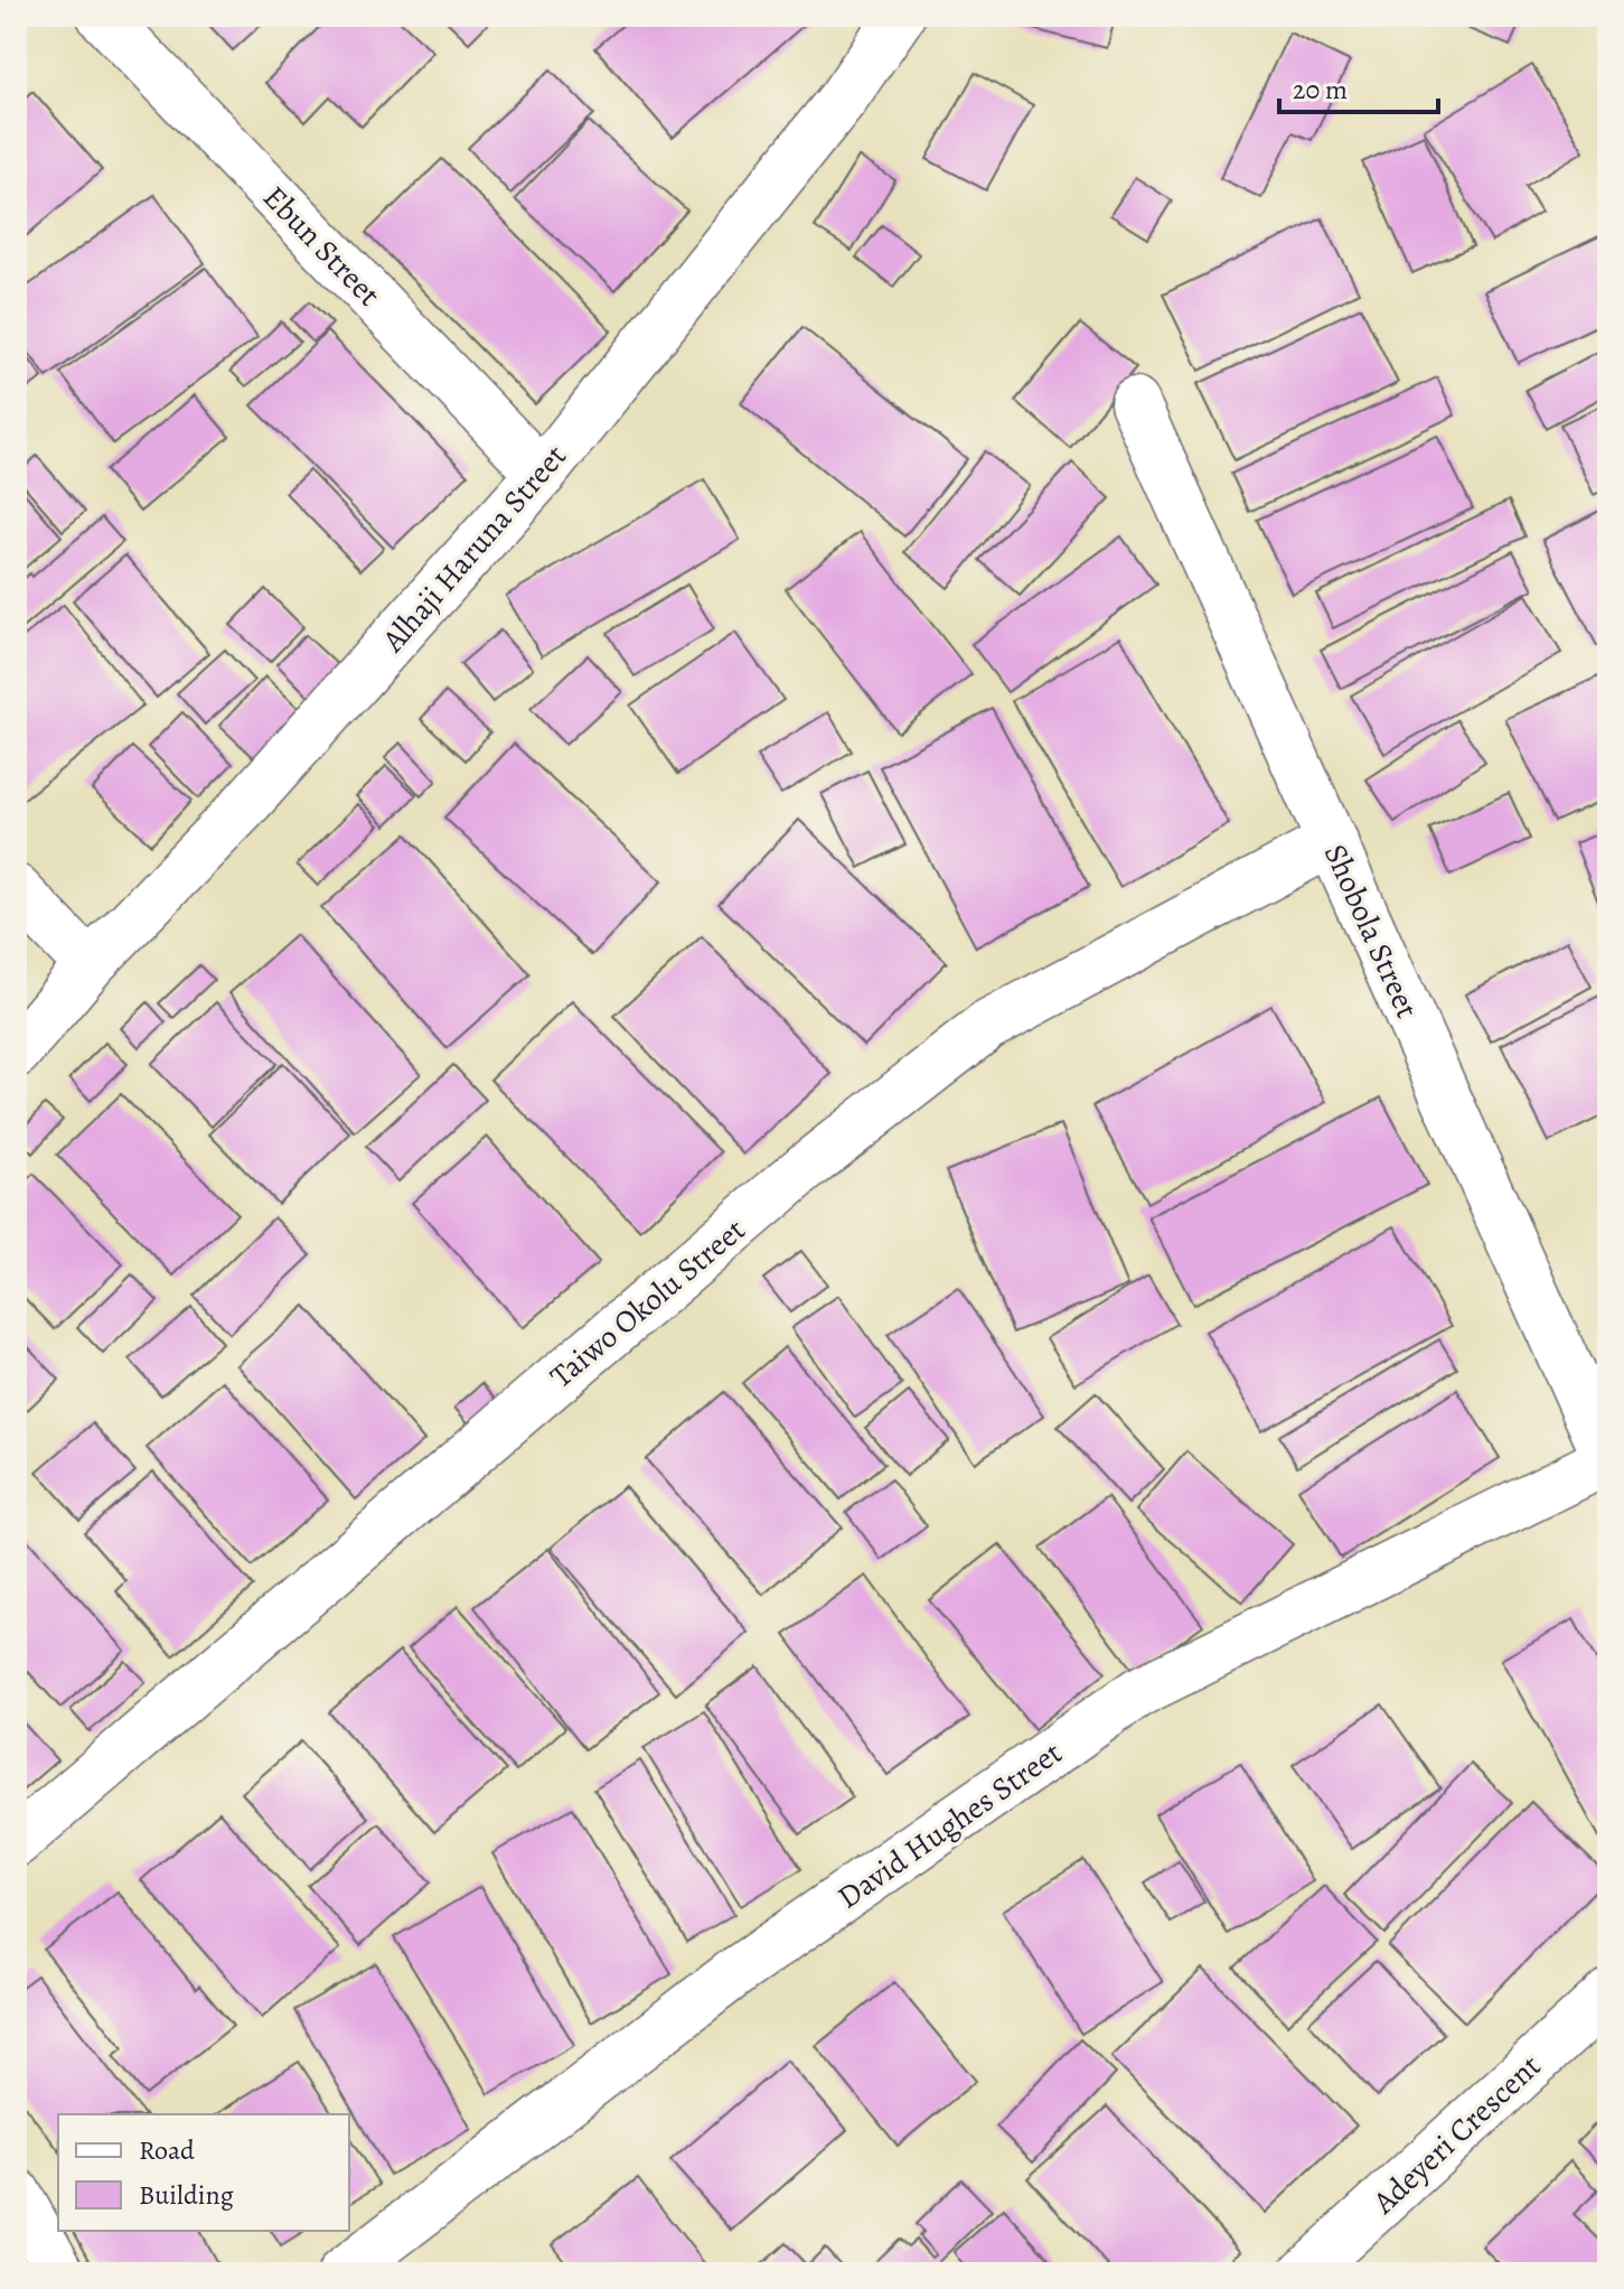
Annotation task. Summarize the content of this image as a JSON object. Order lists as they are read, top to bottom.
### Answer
{
  "streets": {
    "street": [
      "Ebun Street",
      "Alhaji Haruna Street",
      "Shobola Street",
      "Taiwo Okolu Street",
      "David Hughes Street",
      "Adeyeri Crescent"
    ]
  },
  "crossings": [
    ["Ebun Street", "Alhaji Haruna Street"],
    ["Shobola Street", "Taiwo Okolu Street"],
    ["Shobola Street", "David Hughes Street"]
  ],
  "legend": ["Road", "Building"],
  "scale_bar": "20 m"
}
